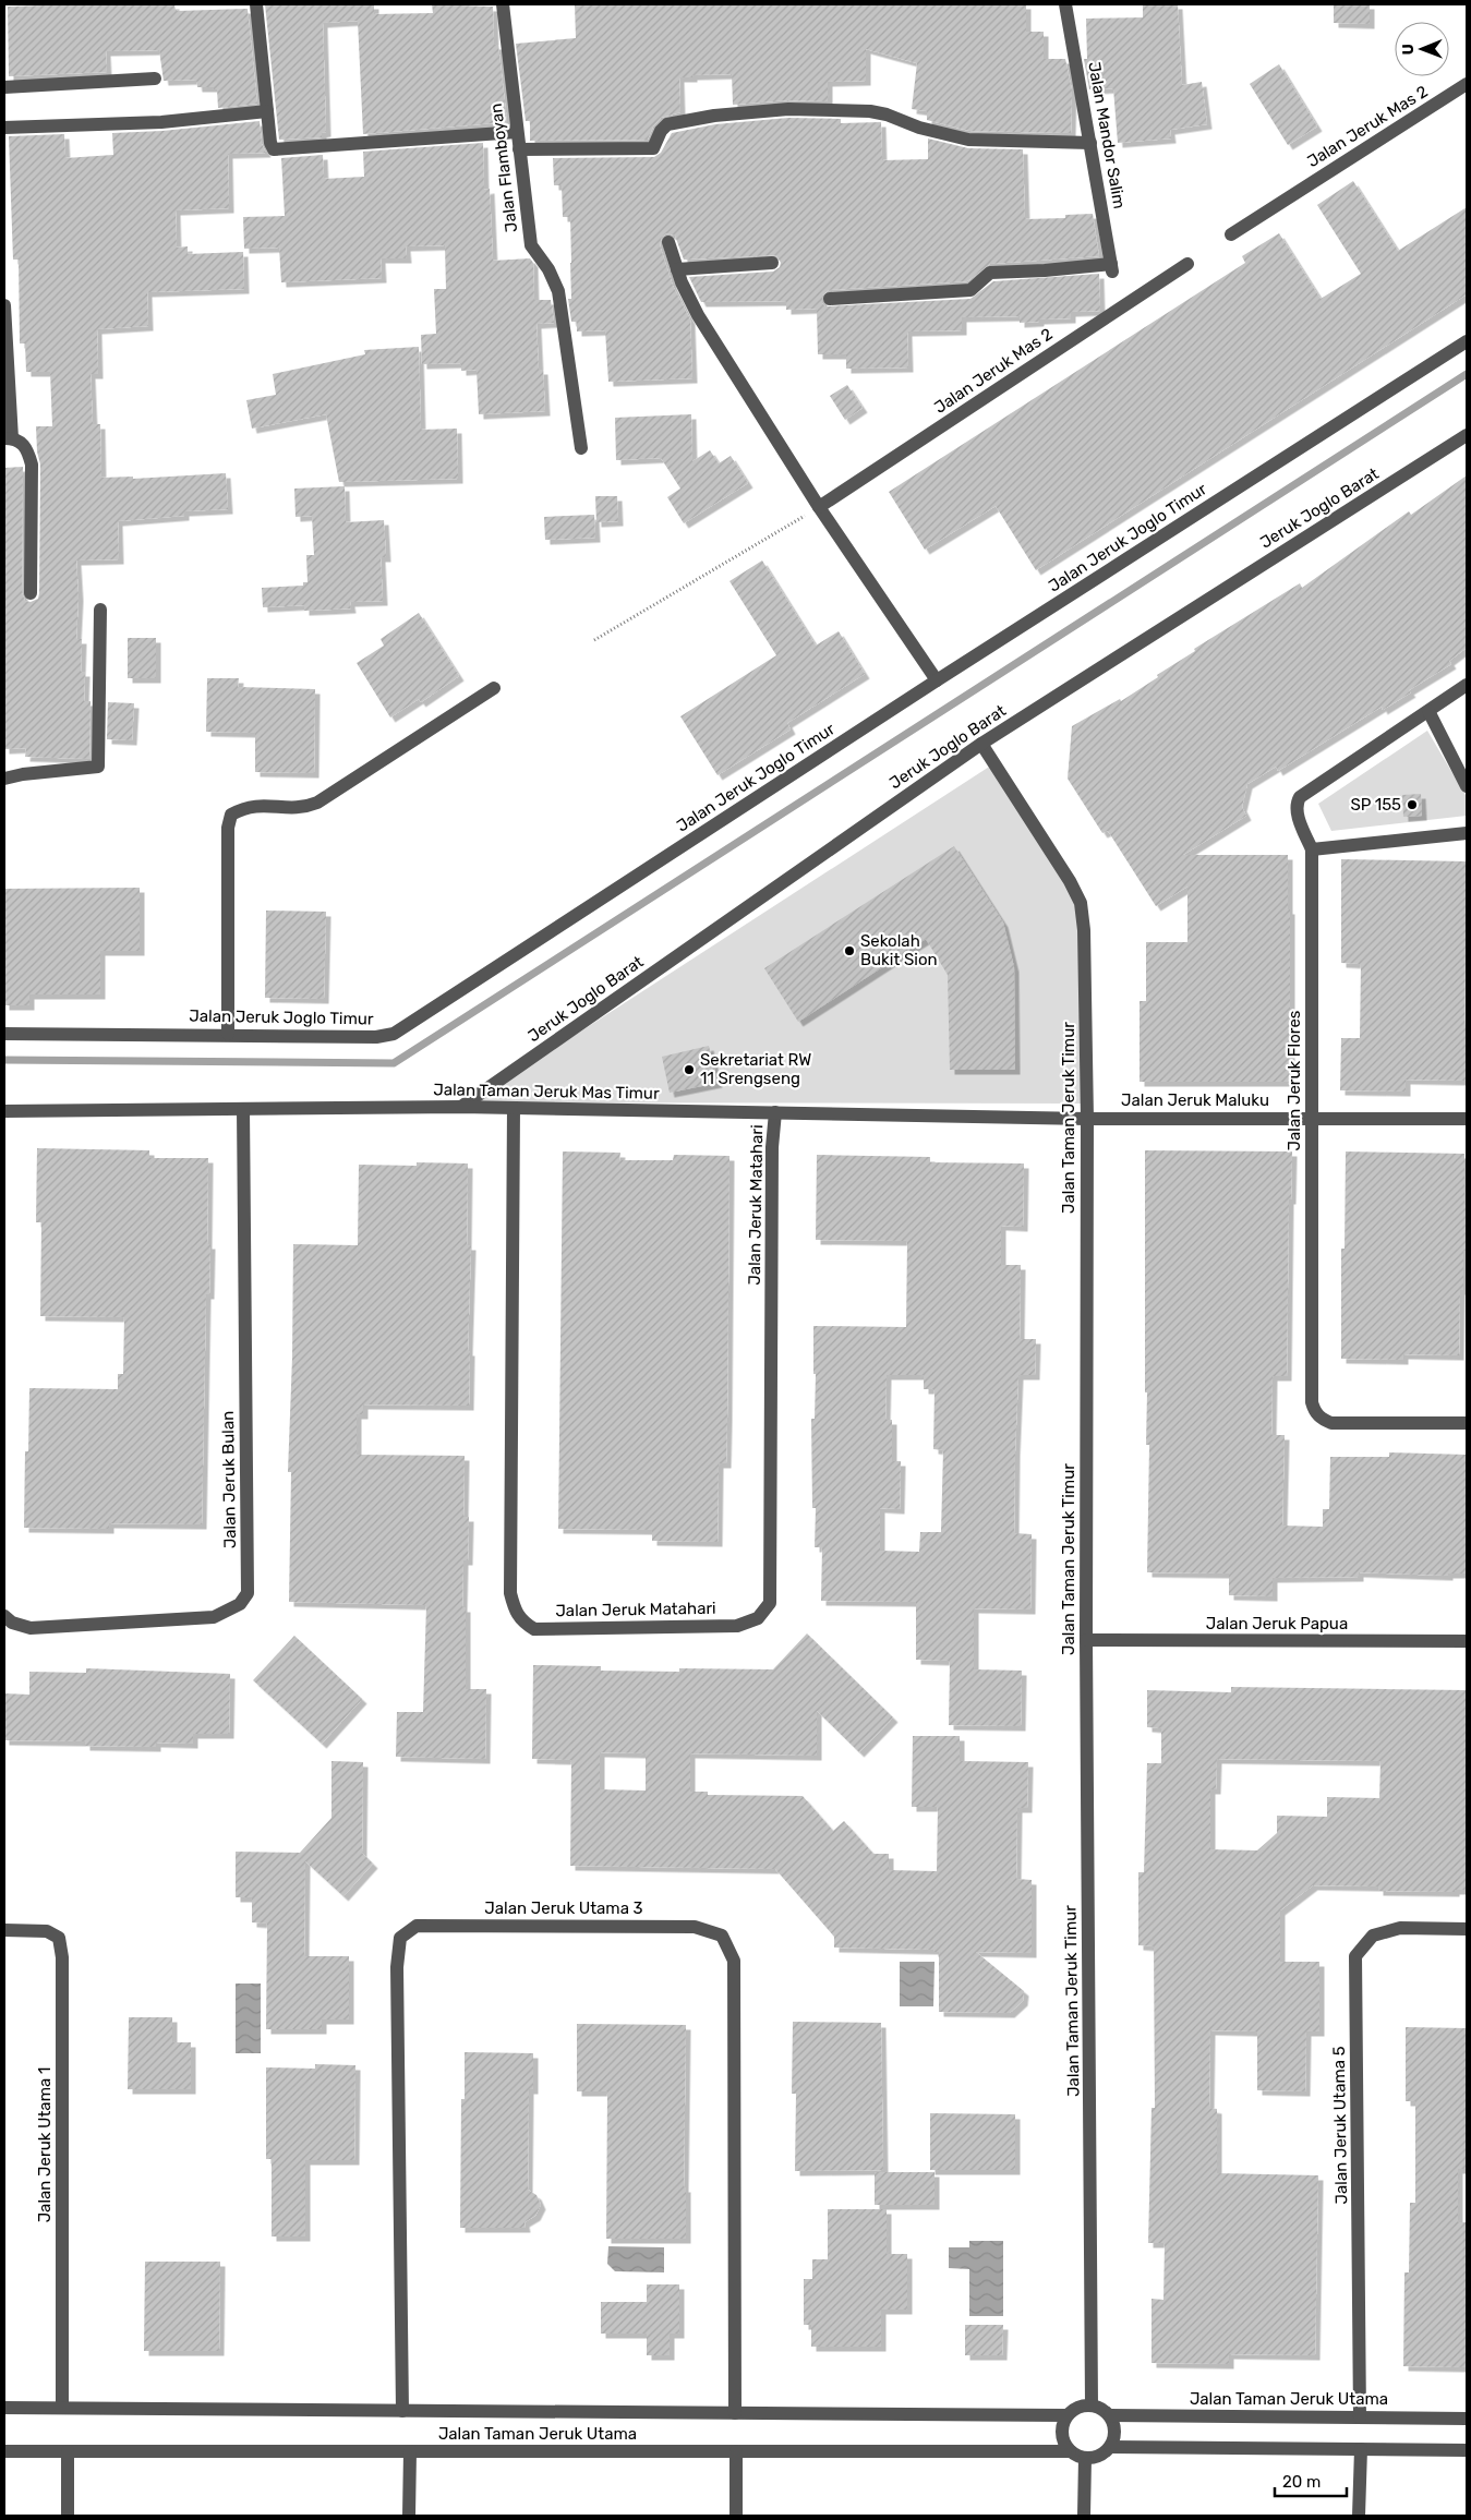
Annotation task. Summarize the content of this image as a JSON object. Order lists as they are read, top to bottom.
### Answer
{
  "streets": {
    "street": [
      "Jalan Jeruk Mas 2",
      "Jalan Mandor Salim",
      "Jalan Flamboyan",
      "Jeruk Joglo Barat",
      "Jalan Jeruk Joglo Timur",
      "Jalan Jeruk Flores",
      "Jalan Taman Jeruk Mas Timur",
      "Jalan Jeruk Maluku",
      "Jalan Taman Jeruk Timur",
      "Jalan Jeruk Matahari",
      "Jalan Jeruk Bulan",
      "Jalan Jeruk Papua",
      "Jalan Jeruk Utama 3",
      "Jalan Jeruk Utama 5",
      "Jalan Jeruk Utama 1",
      "Jalan Taman Jeruk Utama"
    ]
  },
  "crossings": [
    ["Jeruk Joglo Barat", "Jalan Taman Jeruk Mas Timur"],
    ["Jeruk Joglo Barat", "Jalan Taman Jeruk Timur"],
    ["Jalan Jeruk Flores", "Jalan Jeruk Maluku"],
    ["Jalan Taman Jeruk Mas Timur", "Jalan Jeruk Maluku"],
    ["Jalan Taman Jeruk Mas Timur", "Jalan Taman Jeruk Timur"],
    ["Jalan Taman Jeruk Mas Timur", "Jalan Jeruk Matahari"],
    ["Jalan Taman Jeruk Mas Timur", "Jalan Jeruk Bulan"],
    ["Jalan Jeruk Maluku", "Jalan Taman Jeruk Timur"],
    ["Jalan Taman Jeruk Timur", "Jalan Jeruk Papua"],
    ["Jalan Taman Jeruk Timur", "Jalan Taman Jeruk Utama"],
    ["Jalan Jeruk Utama 3", "Jalan Taman Jeruk Utama"],
    ["Jalan Jeruk Utama 5", "Jalan Taman Jeruk Utama"],
    ["Jalan Jeruk Utama 1", "Jalan Taman Jeruk Utama"]
  ],
  "places": ["SP 155", "Sekolah Bukit Sion", "Sekretariat RW 11 Srengseng"],
  "scale_bar": "20 m",
  "north": "left"
}
